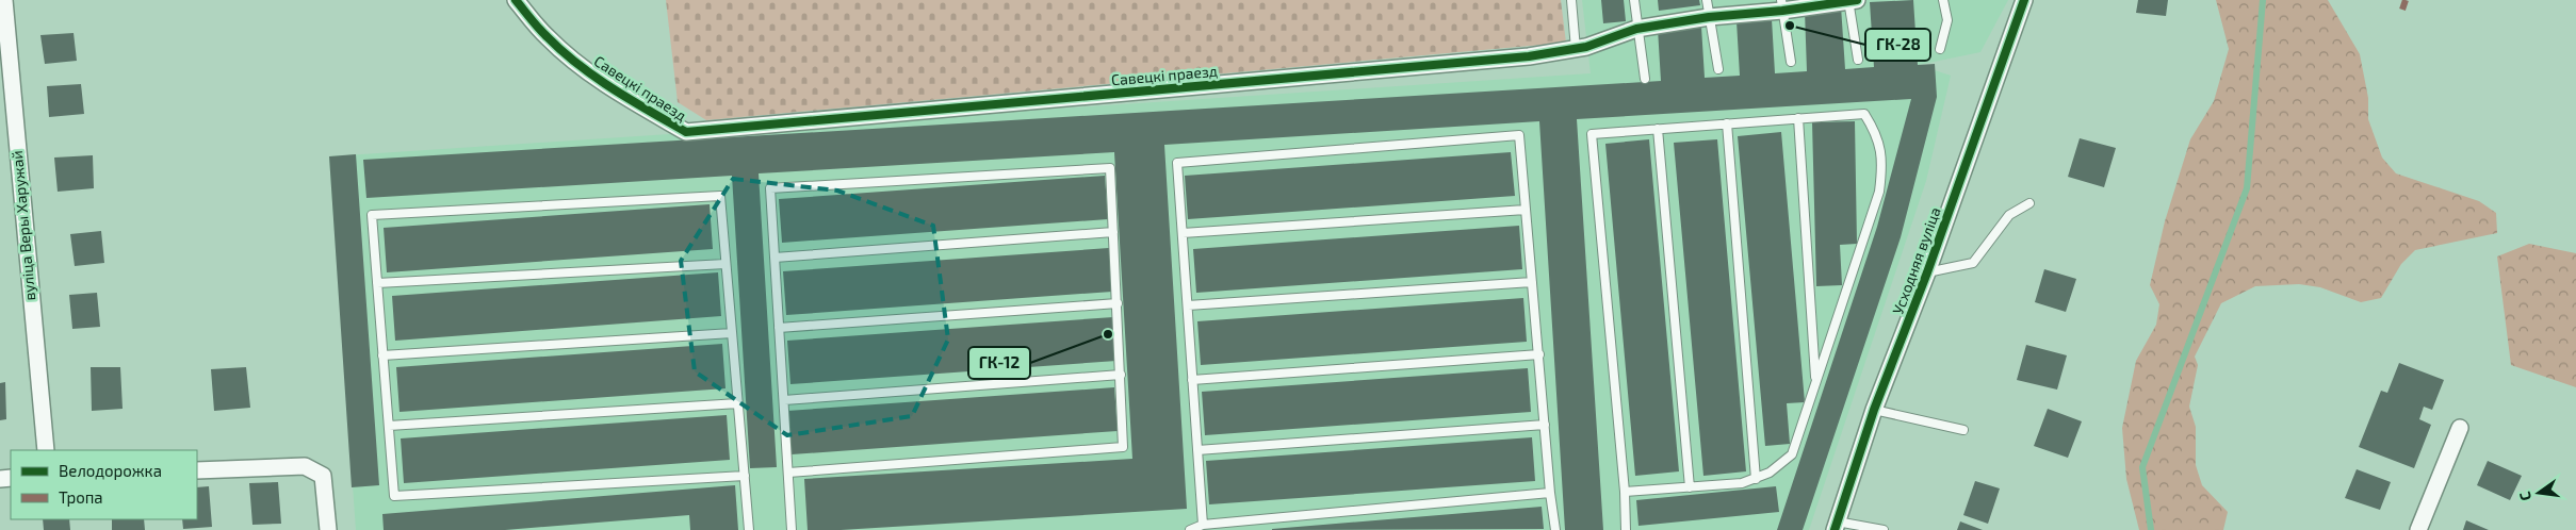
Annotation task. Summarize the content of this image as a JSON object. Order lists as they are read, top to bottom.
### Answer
{
  "streets": {
    "street": ["Савецкі праезд", "вуліца Веры Харужай", "Усходняя вуліца"]
  },
  "places": ["ГК-28", "ГК-12"],
  "legend": ["Велодорожка", "Тропа"],
  "north": "left"
}
